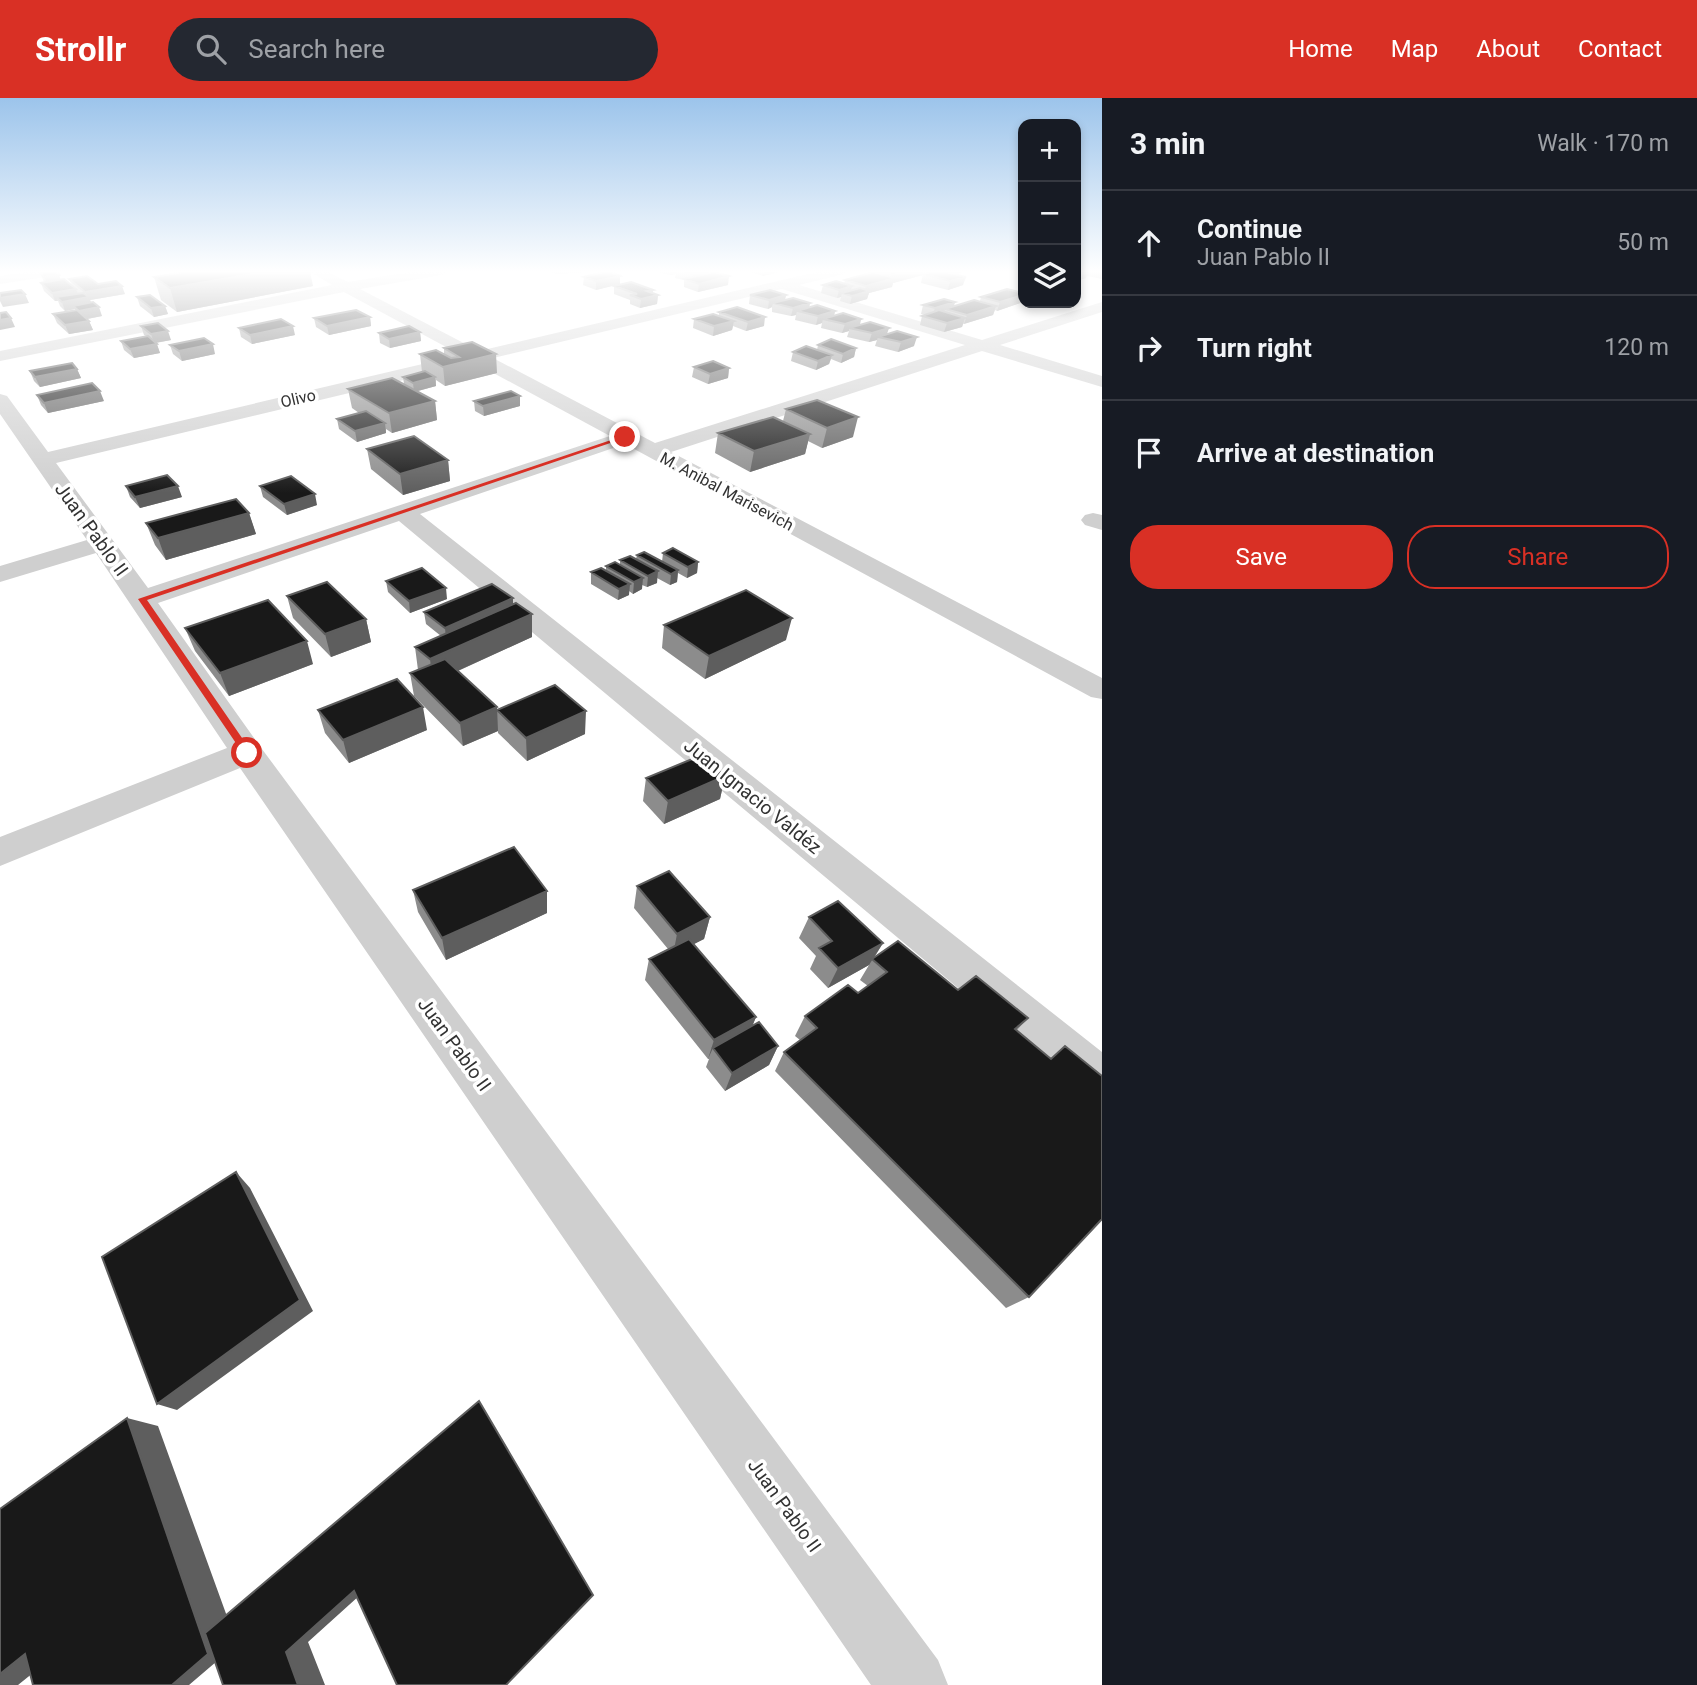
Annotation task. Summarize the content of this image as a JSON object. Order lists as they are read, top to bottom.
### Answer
{
  "streets": {
    "street": [
      "Olivo",
      "M. Anibal Marisevich",
      "Juan Pablo II",
      "Juan Ignacio Valdéz"
    ]
  },
  "crossings": [
    ["Olivo", "M. Anibal Marisevich"],
    ["Olivo", "Juan Pablo II"]
  ],
  "page": {
    "header": "Strollr",
    "search": "Search here",
    "nav": [
      "Home",
      "Map",
      "About",
      "Contact"
    ],
    "heading": ["3 min", "Walk · 170 m"],
    "map_buttons": ["+", "−"],
    "list": [
      ["Continue", "Juan Pablo II", "50 m"],
      ["Turn right", "120 m"],
      "Arrive at destination"
    ],
    "buttons": ["Save", "Share"]
  }
}
